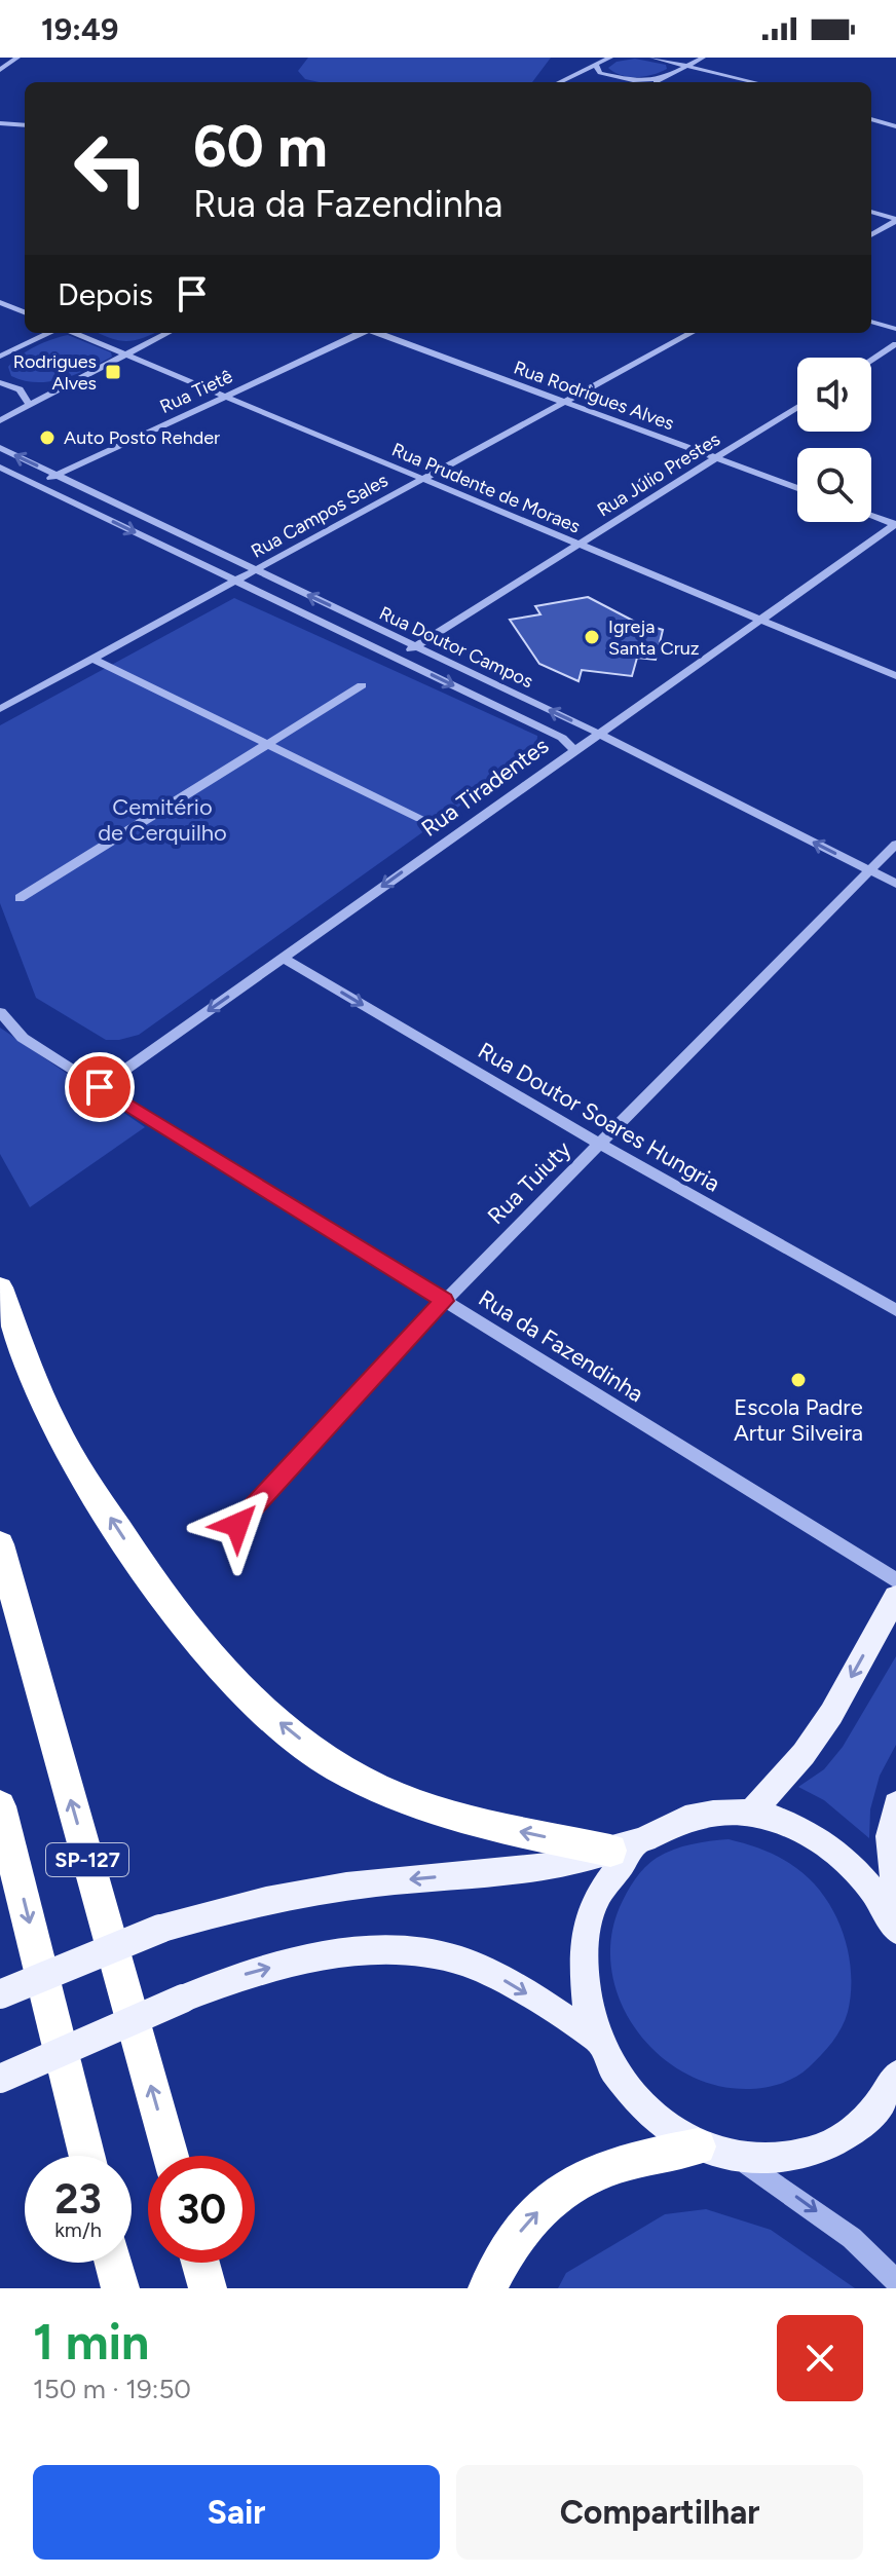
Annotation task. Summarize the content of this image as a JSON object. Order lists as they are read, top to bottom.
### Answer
{
  "streets": {
    "highway": ["SP-127"],
    "street": [
      "Rua Tietê",
      "Rua Rodrigues Alves",
      "Rua Júlio Prestes",
      "Rua Prudente de Moraes",
      "Rua Campos Sales",
      "Rua Doutor Campos",
      "Rua Tiradentes",
      "Rua Doutor Soares Hungria",
      "Rua Tuiuty",
      "Rua da Fazendinha"
    ]
  },
  "crossings": [
    ["Rua Tietê", "Rua Prudente de Moraes"],
    ["Rua Tietê", "Rua Doutor Campos"],
    ["Rua Rodrigues Alves", "Rua Júlio Prestes"],
    ["Rua Rodrigues Alves", "Rua Campos Sales"],
    ["Rua Júlio Prestes", "Rua Prudente de Moraes"],
    ["Rua Júlio Prestes", "Rua Doutor Campos"],
    ["Rua Prudente de Moraes", "Rua Campos Sales"],
    ["Rua Prudente de Moraes", "Rua Tiradentes"],
    ["Rua Campos Sales", "Rua Doutor Campos"],
    ["Rua Doutor Campos", "Rua Tiradentes"],
    ["Rua Doutor Campos", "Rua Tuiuty"],
    ["Rua Tiradentes", "Rua Doutor Soares Hungria"],
    ["Rua Tiradentes", "Rua da Fazendinha"],
    ["Rua Doutor Soares Hungria", "Rua Tuiuty"],
    ["Rua Tuiuty", "Rua da Fazendinha"]
  ],
  "one_way": ["Rua Tiradentes", "Rua Doutor Soares Hungria"],
  "parks": ["Cemitério de Cerquilho"],
  "places": {
    "transit": ["Rodrigues Alves"],
    "other": ["Auto Posto Rehder", "Igreja Santa Cruz", "Escola Padre Artur Silveira"]
  },
  "page": {
    "status": "19:49",
    "turn": ["60 m", "Rua da Fazendinha"],
    "then": "Depois",
    "speed": "23 km/h",
    "limit": "30",
    "heading": ["1 min", "150 m · 19:50"],
    "buttons": ["Sair", "Compartilhar"]
  }
}
